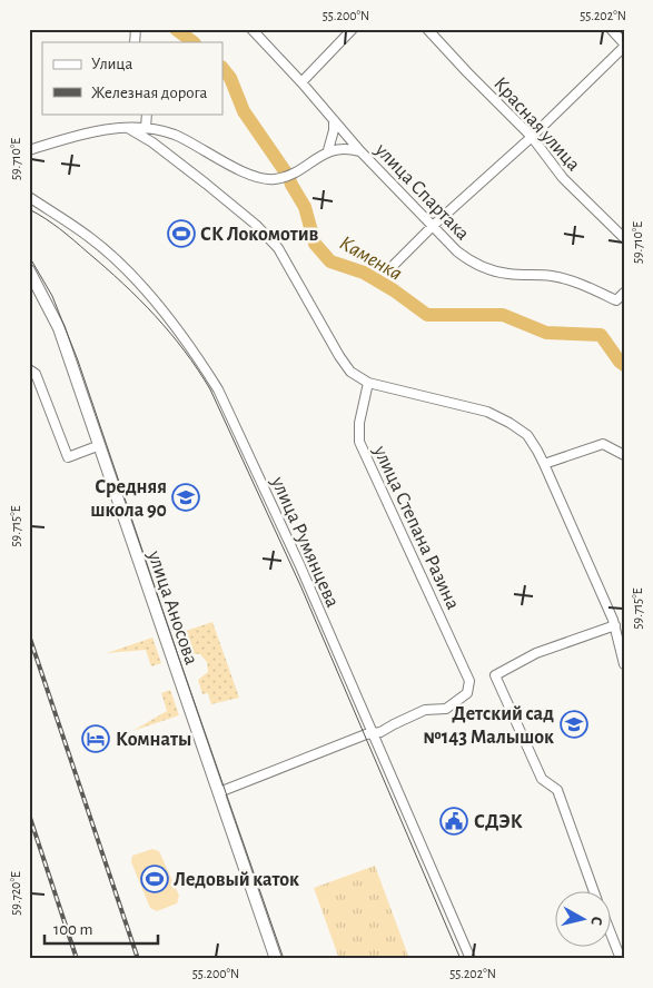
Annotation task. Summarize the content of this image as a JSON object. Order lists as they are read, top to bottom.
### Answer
{
  "streets": {
    "main road": ["улица Аносова"],
    "street": [
      "Красная улица",
      "улица Спартака",
      "улица Степана Разина",
      "улица Румянцева"
    ]
  },
  "crossings": [
    ["улица Степана Разина", "улица Румянцева"]
  ],
  "water": ["Каменка"],
  "places": {
    "sports": ["СК Локомотив", "Ледовый каток"],
    "school or university": ["Средняя школа 90", "Детский сад №143 Малышок"],
    "hotel": ["Комнаты"],
    "public building": ["СДЭК"]
  },
  "legend": ["Улица", "Железная дорога"],
  "scale_bar": "100 m",
  "north": "right",
  "coordinates": [
    "55.200°N",
    "55.202°N",
    "59.710°E",
    "59.715°E",
    "59.720°E"
  ]
}
